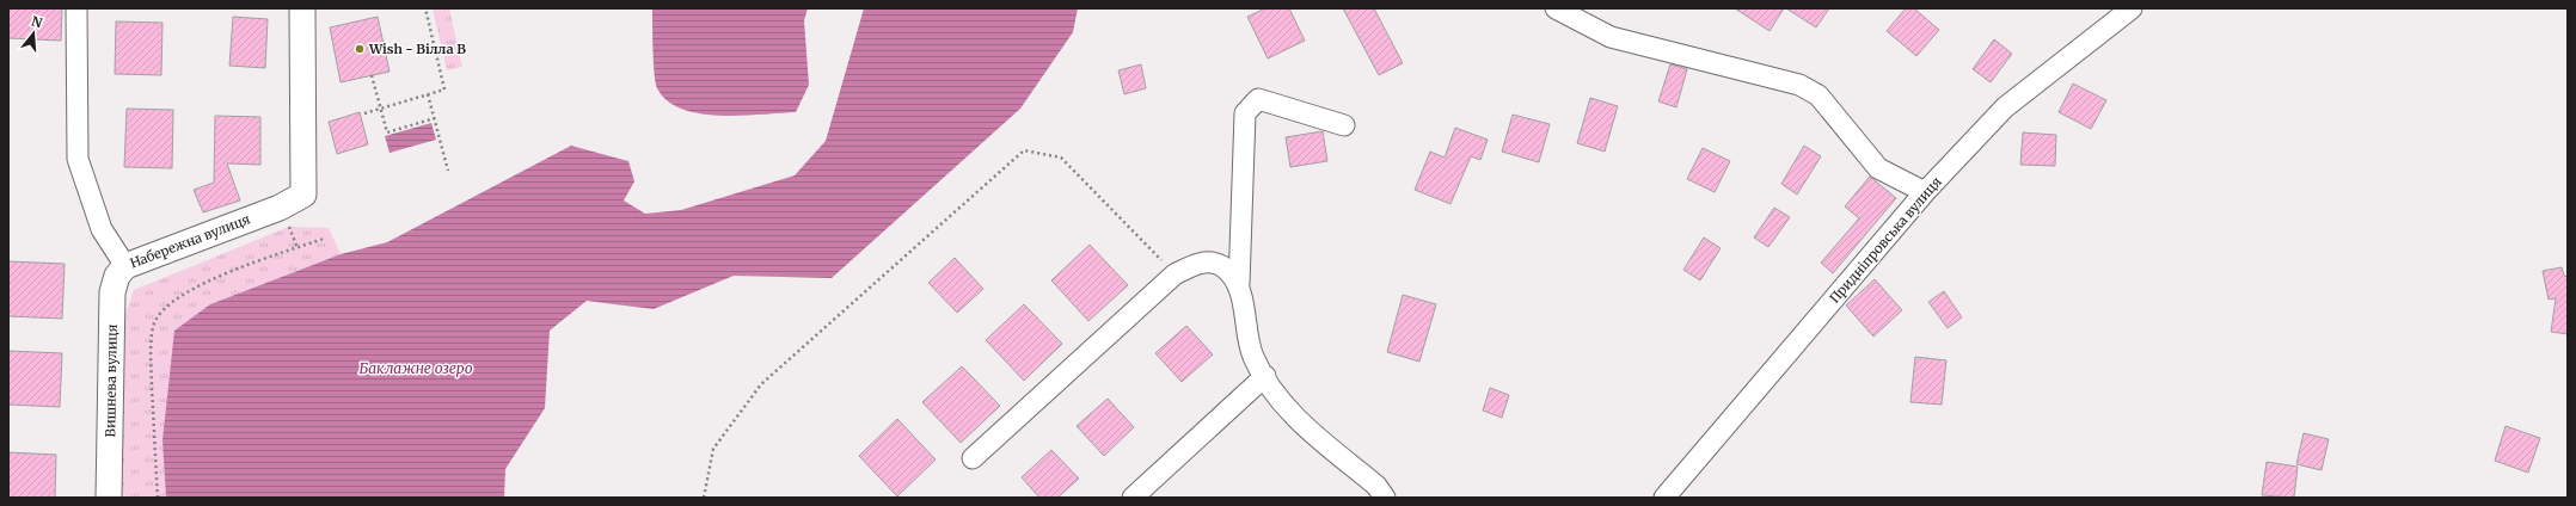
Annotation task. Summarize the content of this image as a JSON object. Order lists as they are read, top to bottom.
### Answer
{
  "streets": {
    "street": ["Придніпровська вулиця", "Набережна вулиця", "Вишнева вулиця"]
  },
  "crossings": [
    ["Набережна вулиця", "Вишнева вулиця"]
  ],
  "water": ["Баклажне озеро"],
  "places": ["Wish - Вілла B"],
  "north": "top"
}
